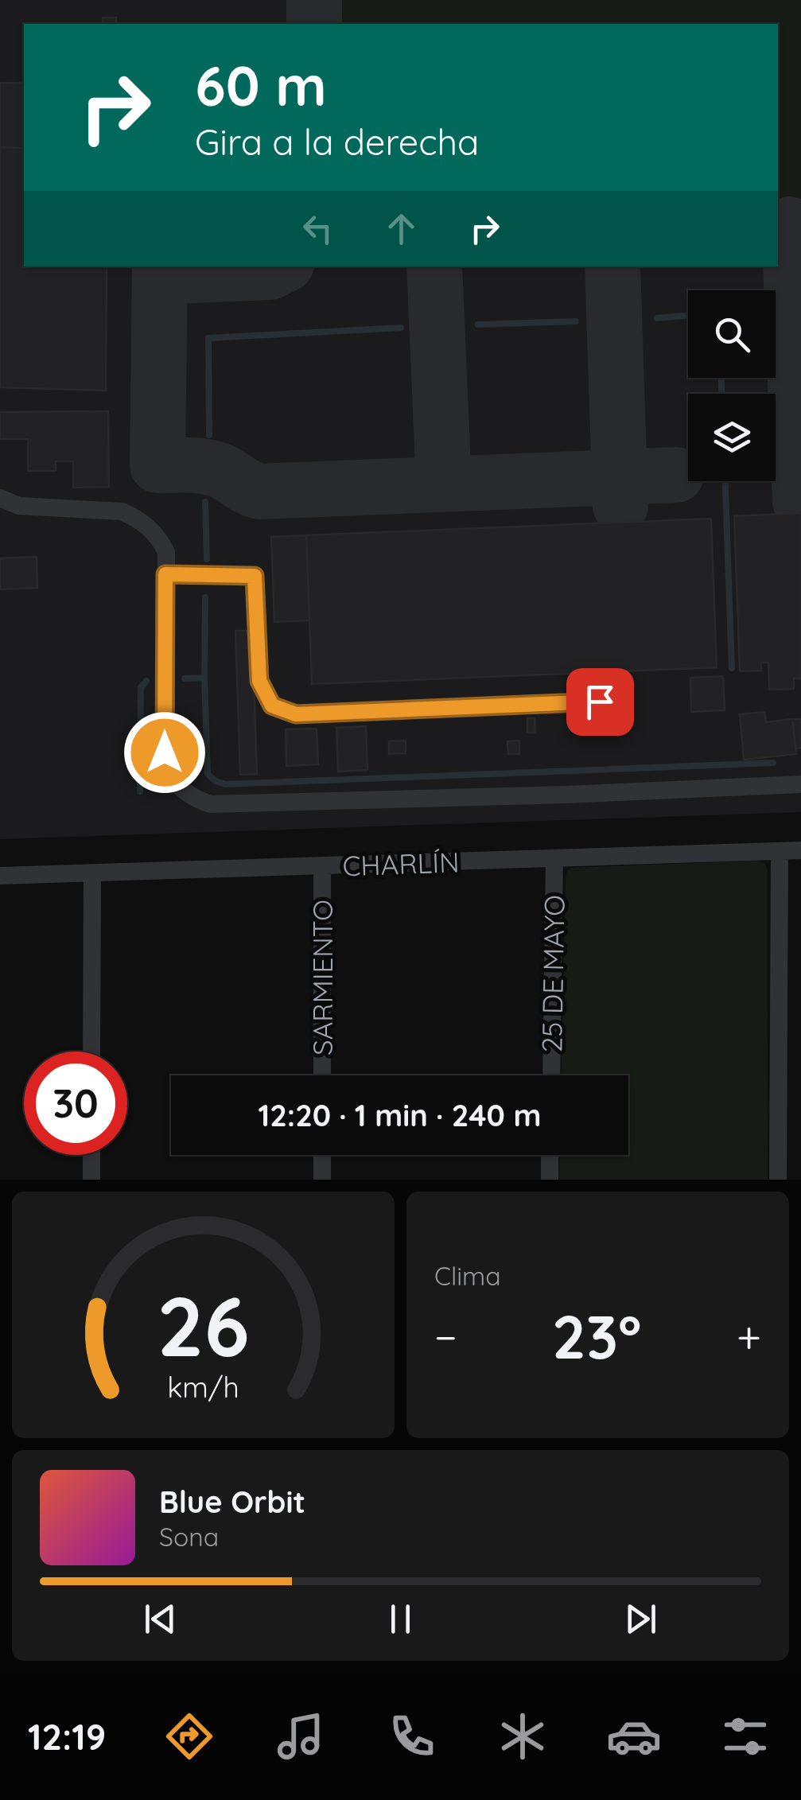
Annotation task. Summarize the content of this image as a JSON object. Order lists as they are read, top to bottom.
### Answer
{
  "streets": {
    "street": ["CHARLÍN", "25 DE MAYO", "SARMIENTO"]
  },
  "crossings": [
    ["CHARLÍN", "25 DE MAYO"],
    ["CHARLÍN", "SARMIENTO"]
  ],
  "page": {
    "turn": ["60 m", "Gira a la derecha"],
    "limit": "30",
    "trip": "12:20 · 1 min · 240 m",
    "tile": "Clima",
    "heat": ["−", "23°", "+"],
    "song": ["Blue Orbit", "Sona"],
    "tabs": "12:19",
    "gauge": ["26", "km/h"]
  }
}
